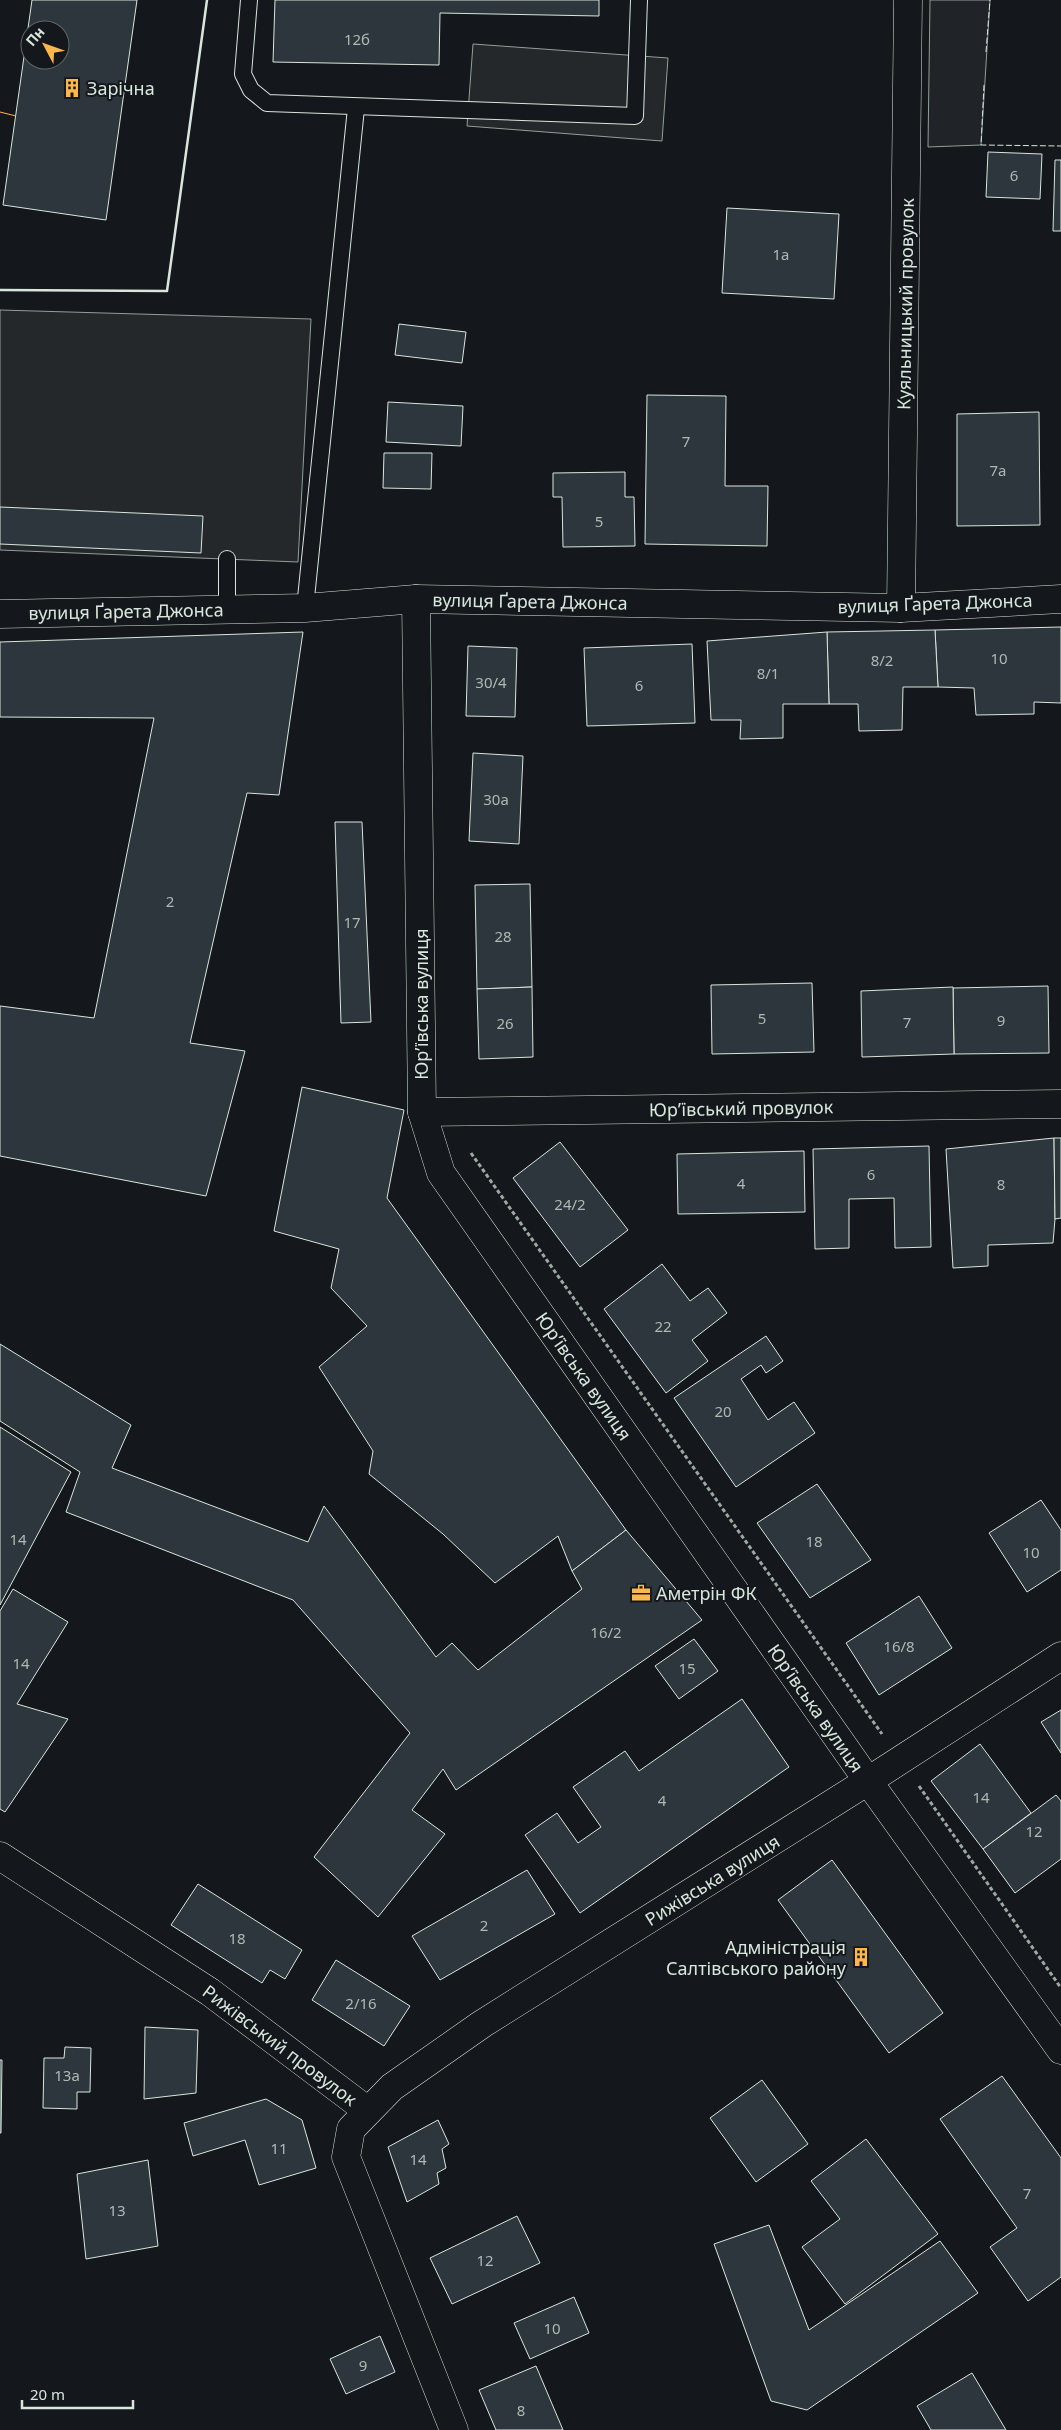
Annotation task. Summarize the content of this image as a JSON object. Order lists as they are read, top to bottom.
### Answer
{
  "streets": {
    "street": [
      "Куяльницький провулок",
      "вулиця Ґарета Джонса",
      "Юр’ївська вулиця",
      "Юр’ївський провулок",
      "Рижівська вулиця",
      "Рижівський провулок"
    ]
  },
  "crossings": [
    ["Куяльницький провулок", "вулиця Ґарета Джонса"],
    ["вулиця Ґарета Джонса", "Юр’ївська вулиця"],
    ["Юр’ївська вулиця", "Юр’ївський провулок"],
    ["Юр’ївська вулиця", "Рижівська вулиця"],
    ["Рижівська вулиця", "Рижівський провулок"]
  ],
  "places": {
    "building": ["Зарічна", "Адміністрація Салтівського району"],
    "office": ["Аметрін ФК"]
  },
  "house_numbers": [
    "12б",
    "6",
    "1а",
    "7",
    "7а",
    "5",
    "10",
    "8/2",
    "8/1",
    "30/4",
    "6",
    "30а",
    "2",
    "17",
    "28",
    "5",
    "9",
    "7",
    "26",
    "6",
    "4",
    "8",
    "24/2",
    "22",
    "20",
    "14",
    "18",
    "10",
    "16/2",
    "16/8",
    "14",
    "15",
    "14",
    "4",
    "12",
    "2",
    "18",
    "2/16",
    "13а",
    "11",
    "14",
    "7",
    "13",
    "12",
    "10",
    "9",
    "8"
  ],
  "scale_bar": "20 m",
  "north": "top left"
}
